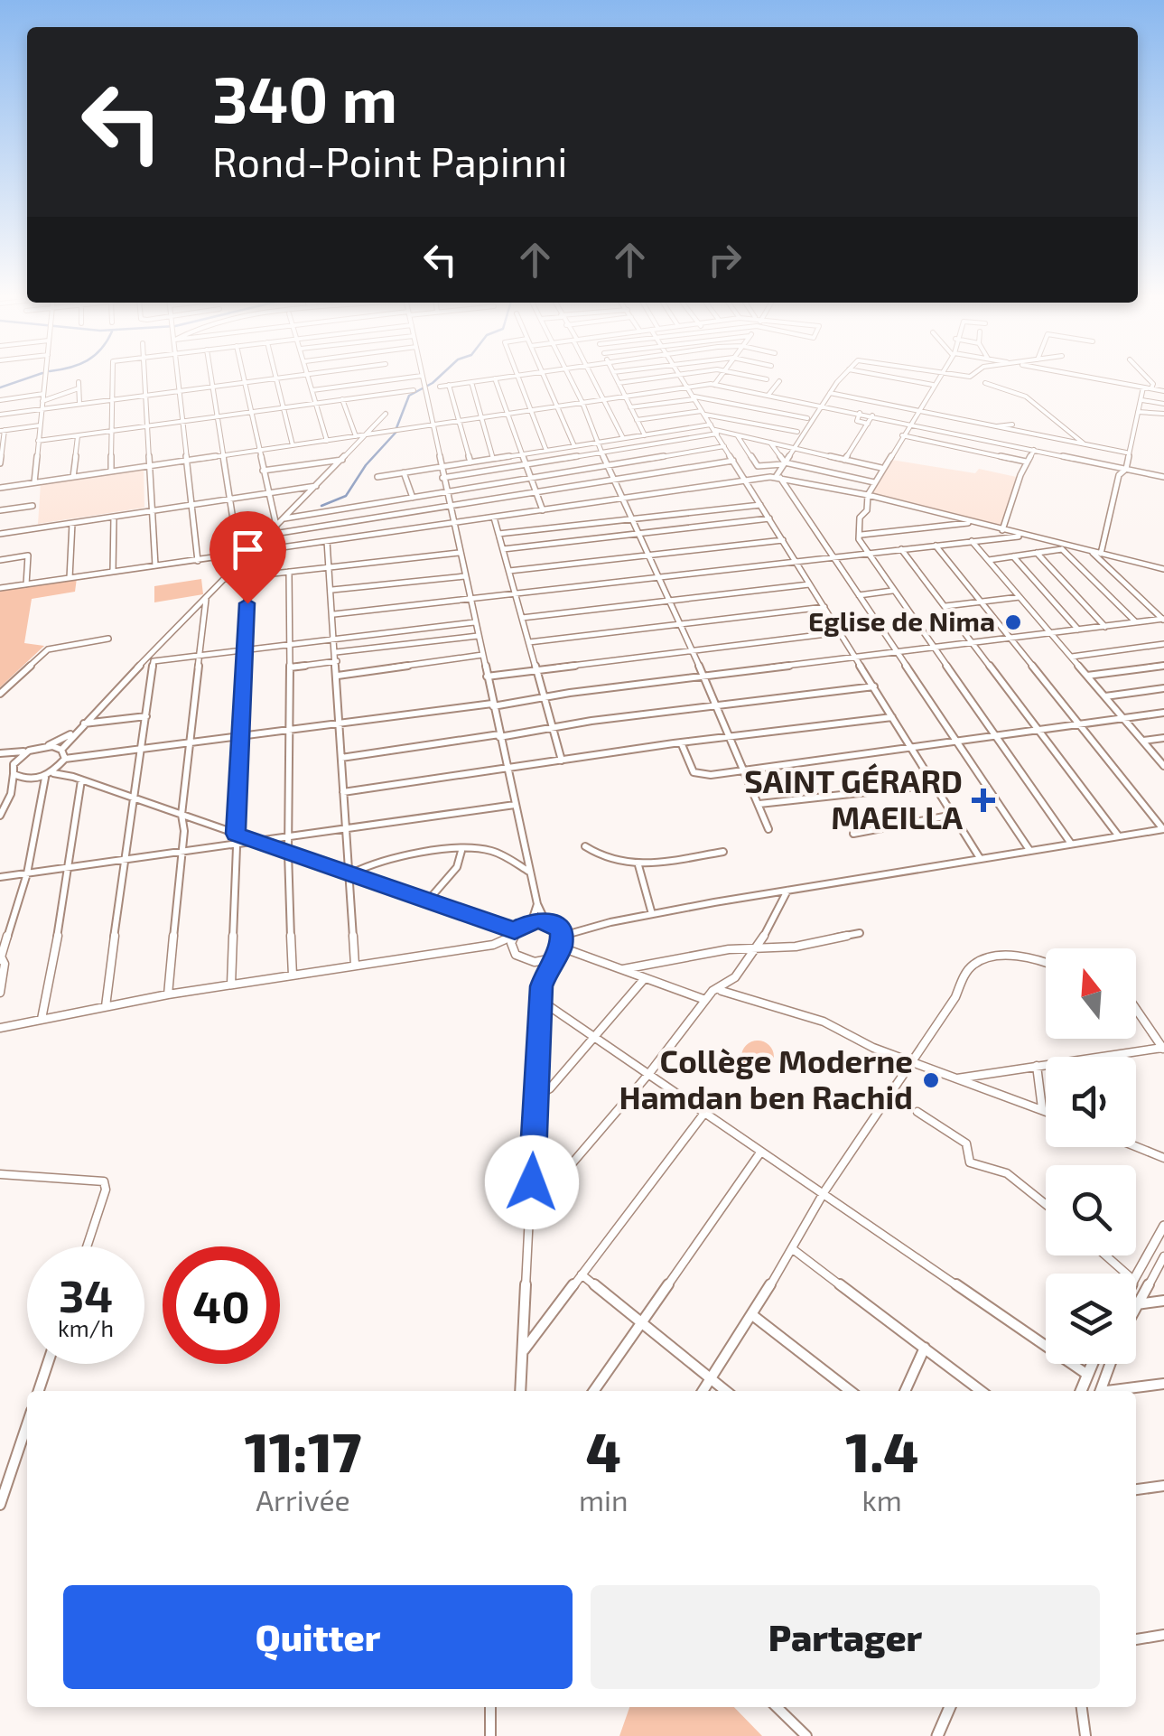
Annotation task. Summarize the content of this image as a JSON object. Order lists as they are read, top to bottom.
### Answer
{
  "places": {
    "other": ["Eglise de Nima", "Collège Moderne Hamdan ben Rachid"],
    "health": ["SAINT GÉRARD MAEILLA"]
  },
  "north": "top",
  "page": {
    "turn": ["340 m", "Rond-Point Papinni"],
    "speed": "34 km/h",
    "limit": "40",
    "eta": [
      "11:17",
      "Arrivée",
      "4",
      "min",
      "1.4",
      "km"
    ],
    "buttons": ["Quitter", "Partager"]
  }
}
